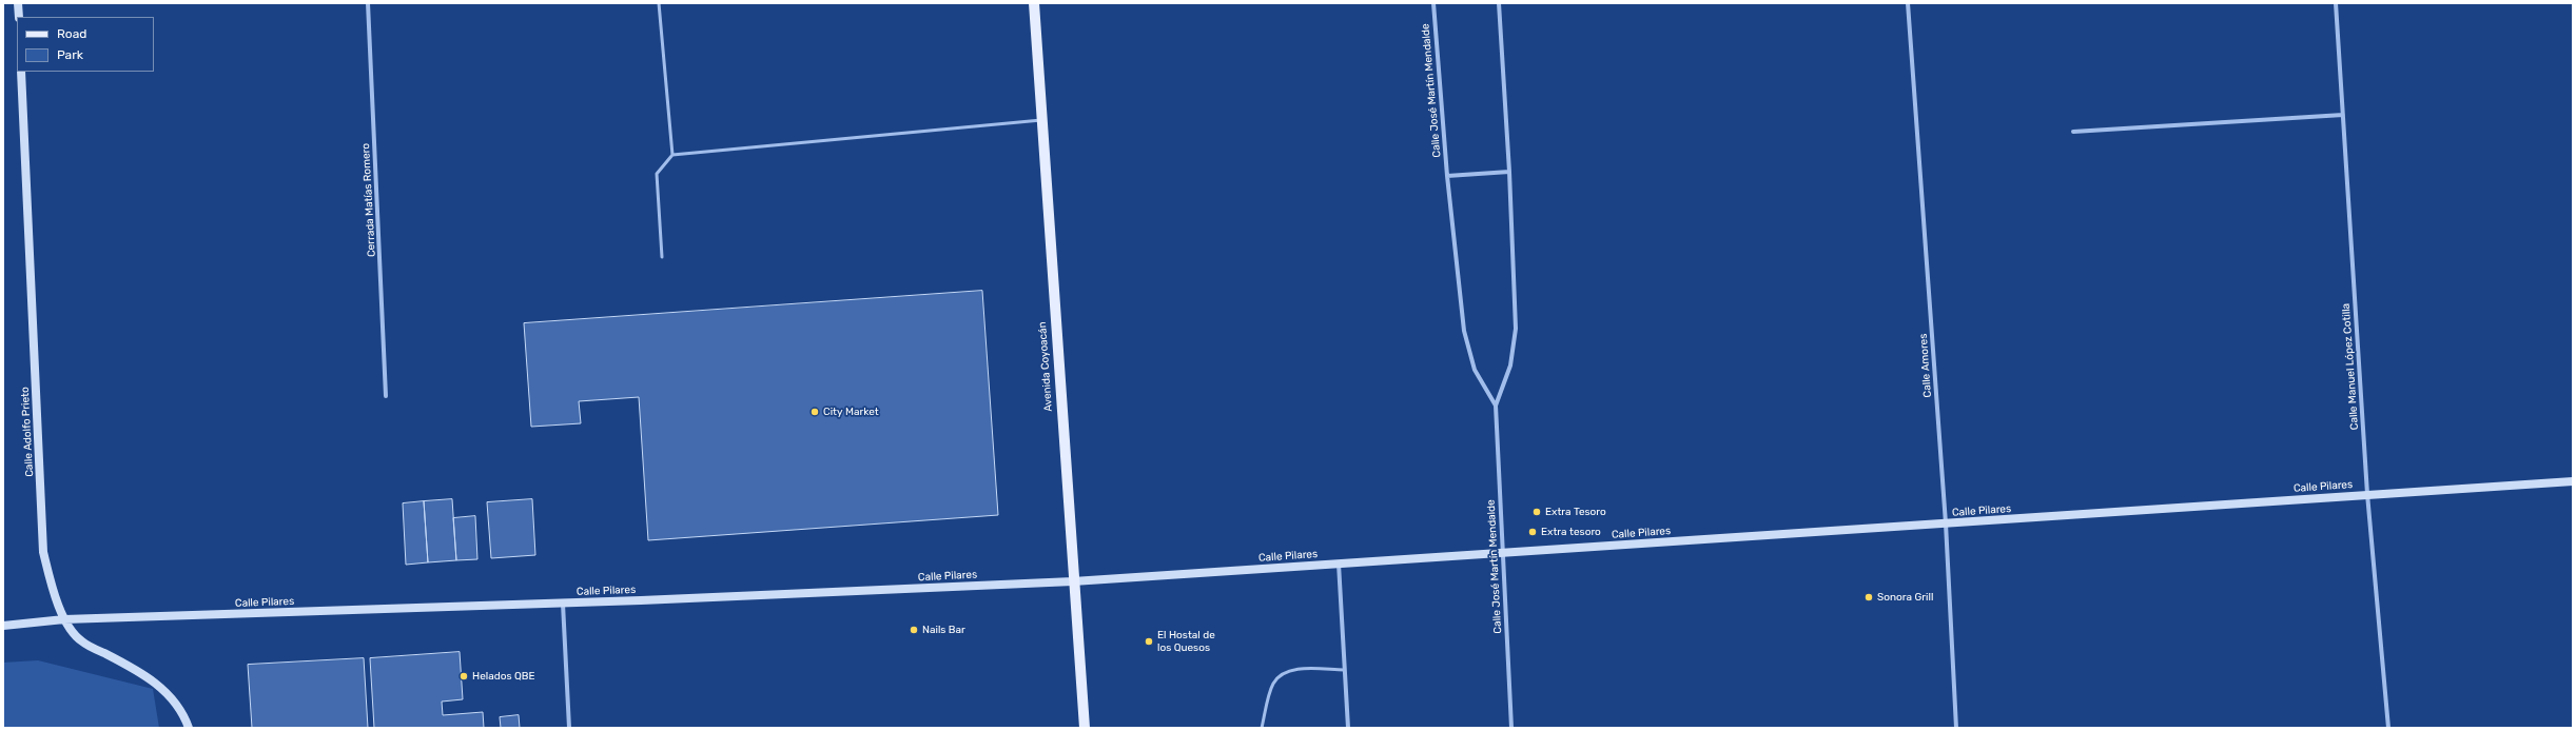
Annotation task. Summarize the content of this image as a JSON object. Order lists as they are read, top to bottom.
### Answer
{
  "streets": {
    "main road": ["Avenida Coyoacán"],
    "street": [
      "Calle José Martín Mendalde",
      "Cerrada Matías Romero",
      "Calle Amores",
      "Calle Manuel López Cotilla",
      "Calle Adolfo Prieto",
      "Calle Pilares"
    ]
  },
  "crossings": [
    ["Calle José Martín Mendalde", "Calle Pilares"],
    ["Calle Amores", "Calle Pilares"],
    ["Avenida Coyoacán", "Calle Pilares"],
    ["Calle Manuel López Cotilla", "Calle Pilares"],
    ["Calle Adolfo Prieto", "Calle Pilares"]
  ],
  "places": [
    "City Market",
    "Extra Tesoro",
    "Extra tesoro",
    "Sonora Grill",
    "Nails Bar",
    "El Hostal de los Quesos",
    "Helados QBE"
  ],
  "legend": ["Road", "Park"]
}
